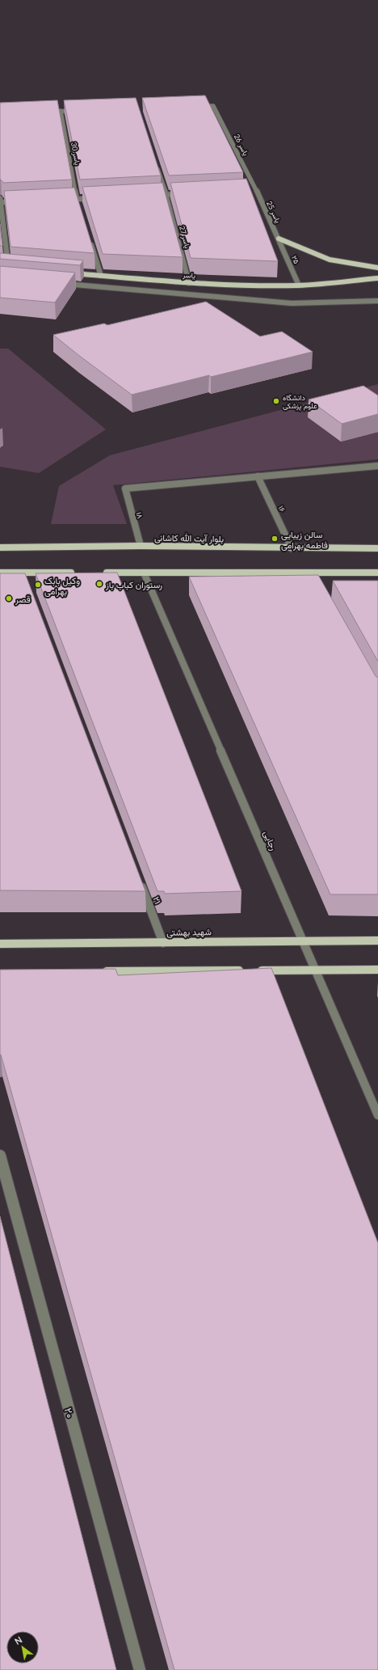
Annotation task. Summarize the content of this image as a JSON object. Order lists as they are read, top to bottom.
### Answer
{
  "streets": {
    "main road": ["یاسر", "بلوار آیت الله کاشانی", "شهید بهشتی"],
    "street": [
      "یاسر 26",
      "یاسر 30",
      "یاسر 25",
      "یاسر 27",
      "۲۵",
      "۱۶",
      "۱۸",
      "رجایی",
      "۲۱",
      "۲۰"
    ]
  },
  "crossings": [
    ["یاسر 26", "یاسر 25"],
    ["یاسر 25", "۲۵"],
    ["یاسر 27", "یاسر"],
    ["۲۵", "یاسر"],
    ["۱۶", "۱۸"],
    ["۱۶", "بلوار آیت الله کاشانی"],
    ["۱۸", "بلوار آیت الله کاشانی"],
    ["رجایی", "شهید بهشتی"],
    ["۲۱", "شهید بهشتی"]
  ],
  "places": [
    "دانشگاه علوم پزشکی",
    "سالن زیبایی فاطمه بهرامی",
    "رستوران کباب باز",
    "وکیل بابک بهرامی",
    "قصر"
  ],
  "north": "top left"
}
